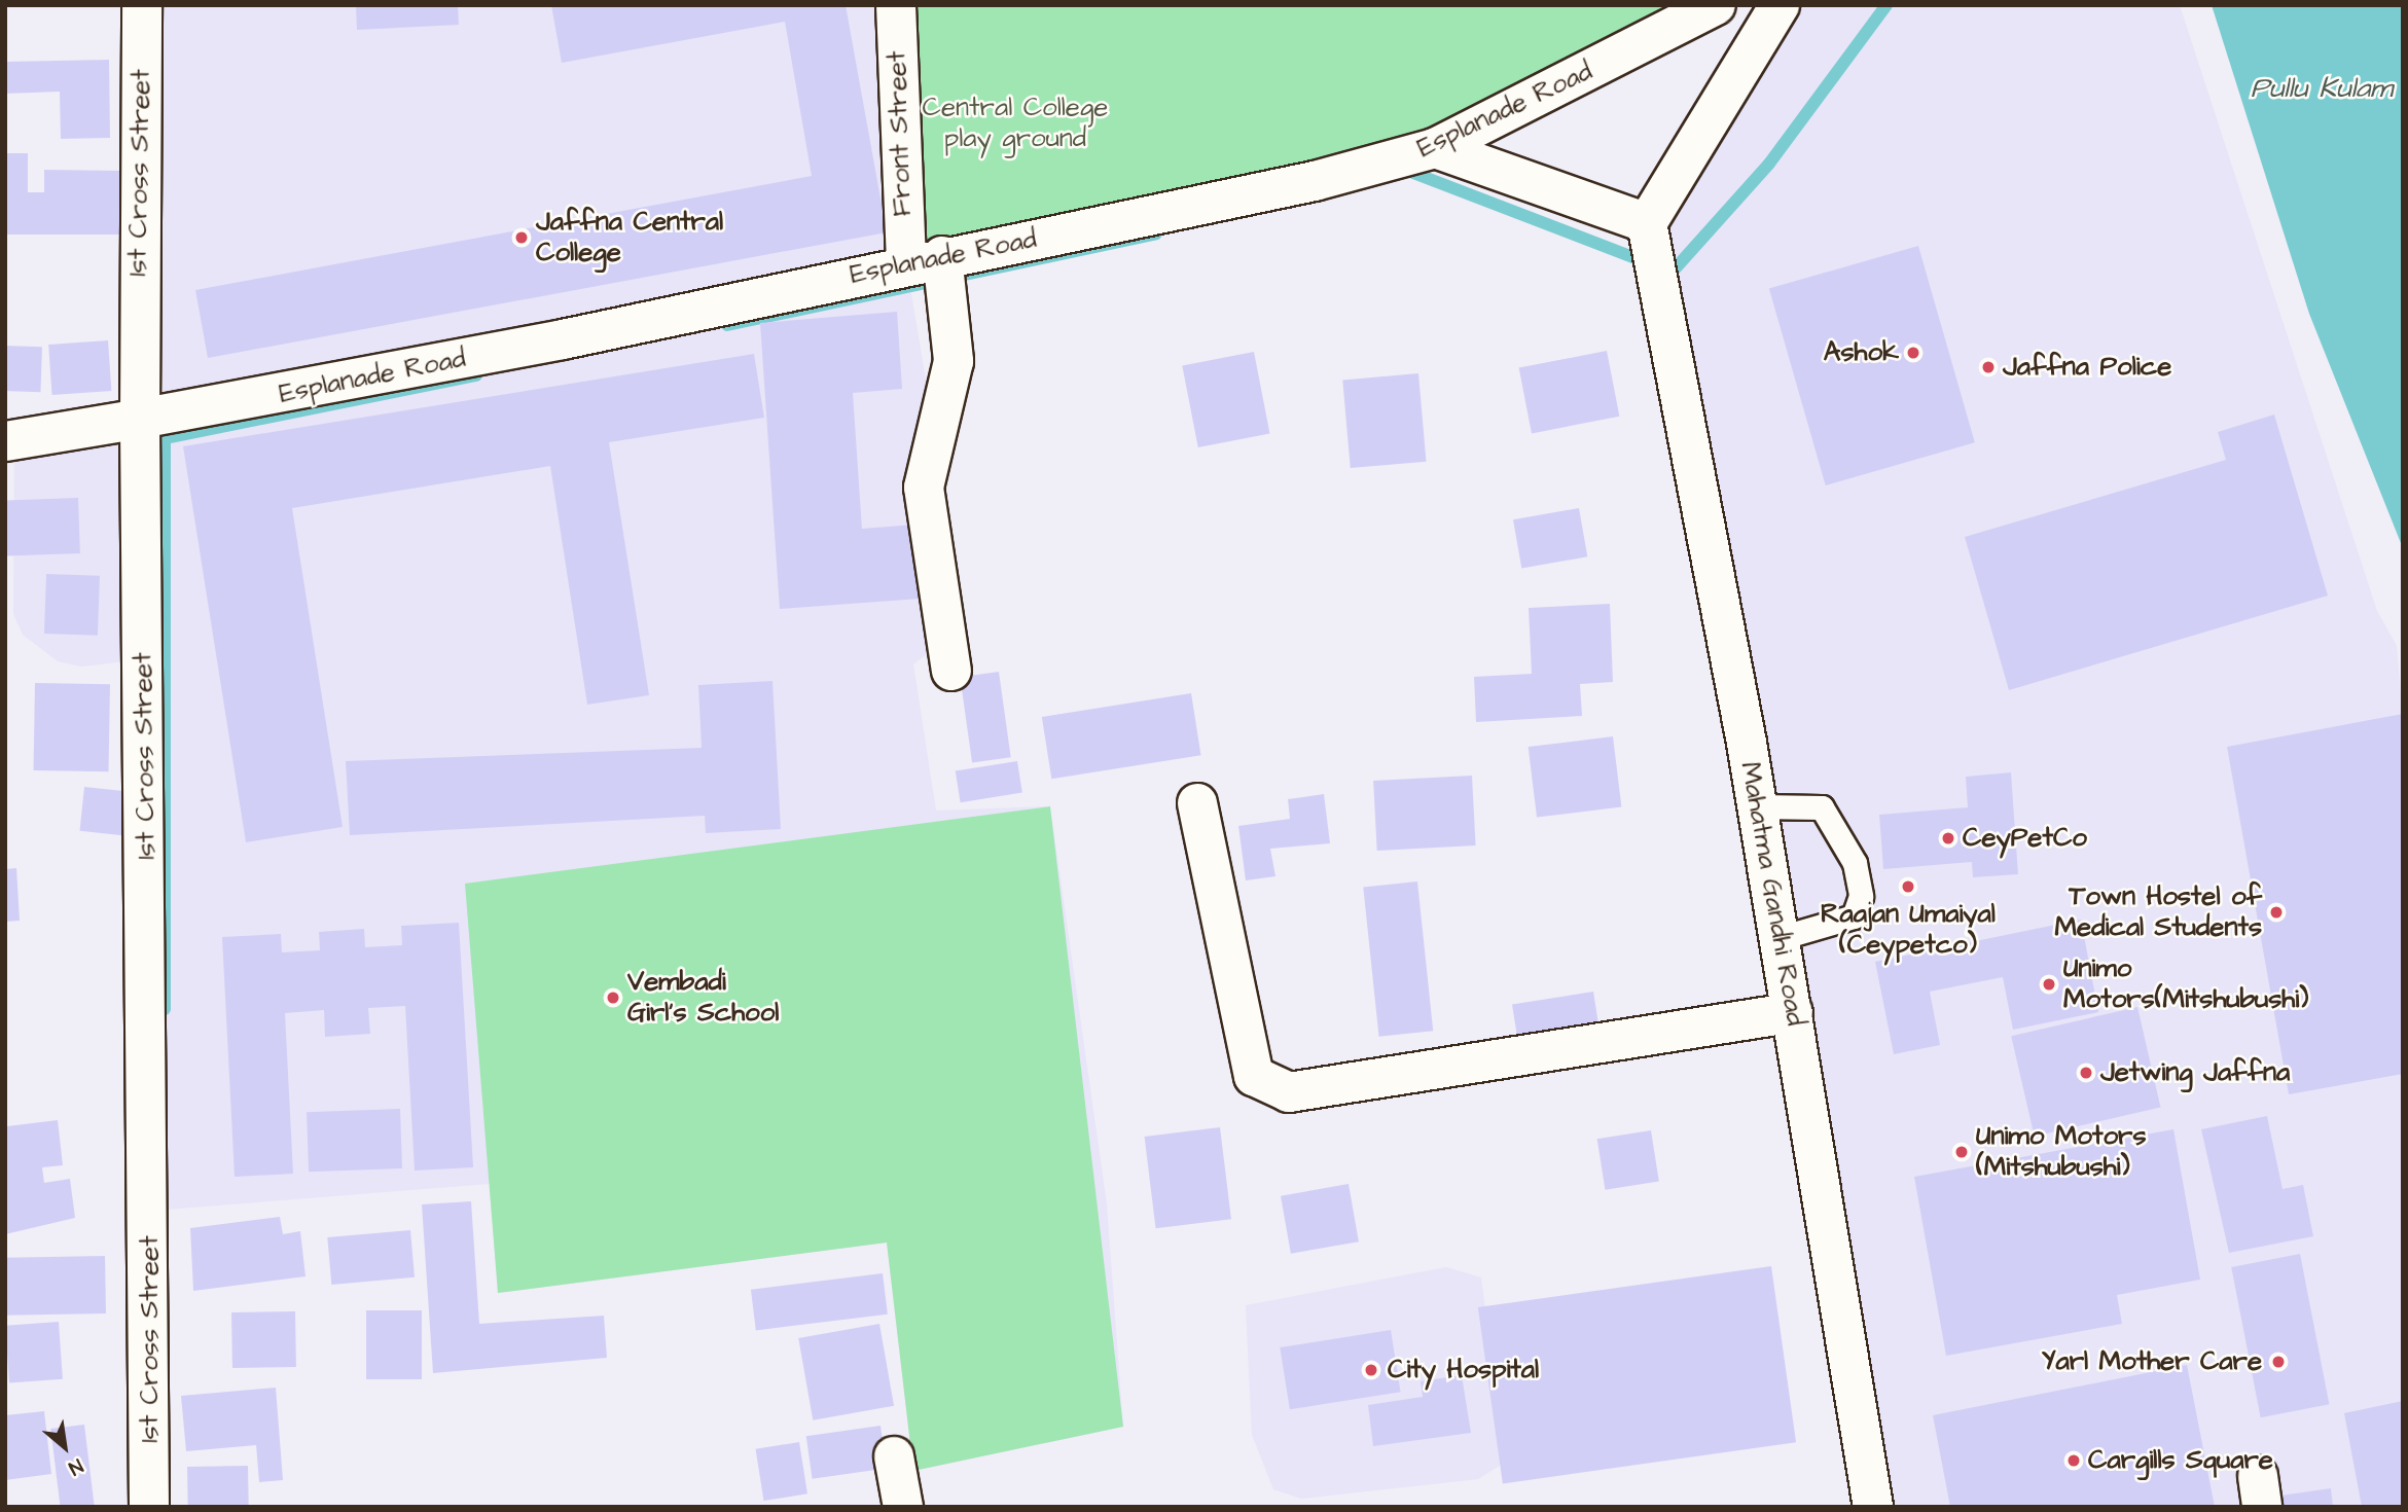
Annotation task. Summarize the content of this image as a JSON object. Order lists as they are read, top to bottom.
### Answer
{
  "streets": {
    "street": [
      "Esplanade Road",
      "Front Street",
      "1st Cross Street",
      "Mahatma Gandhi Road"
    ]
  },
  "crossings": [
    ["Esplanade Road", "Front Street"],
    ["Esplanade Road", "1st Cross Street"]
  ],
  "water": ["Pullu Kulam"],
  "parks": ["Central College play ground"],
  "places": [
    "Jaffna Central College",
    "Ashok",
    "Jaffna Police",
    "CeyPetCo",
    "Raajan Umaiyal (Ceypetco)",
    "Town Hostel of Medical Students",
    "Unimo Motors(Mitshubushi)",
    "Vembadi Girl's School",
    "Jetwing Jaffna",
    "Unimo Motors (Mitshubushi)",
    "Yarl Mother Care",
    "City Hospital",
    "Cargills Square"
  ],
  "north": "bottom right"
}
